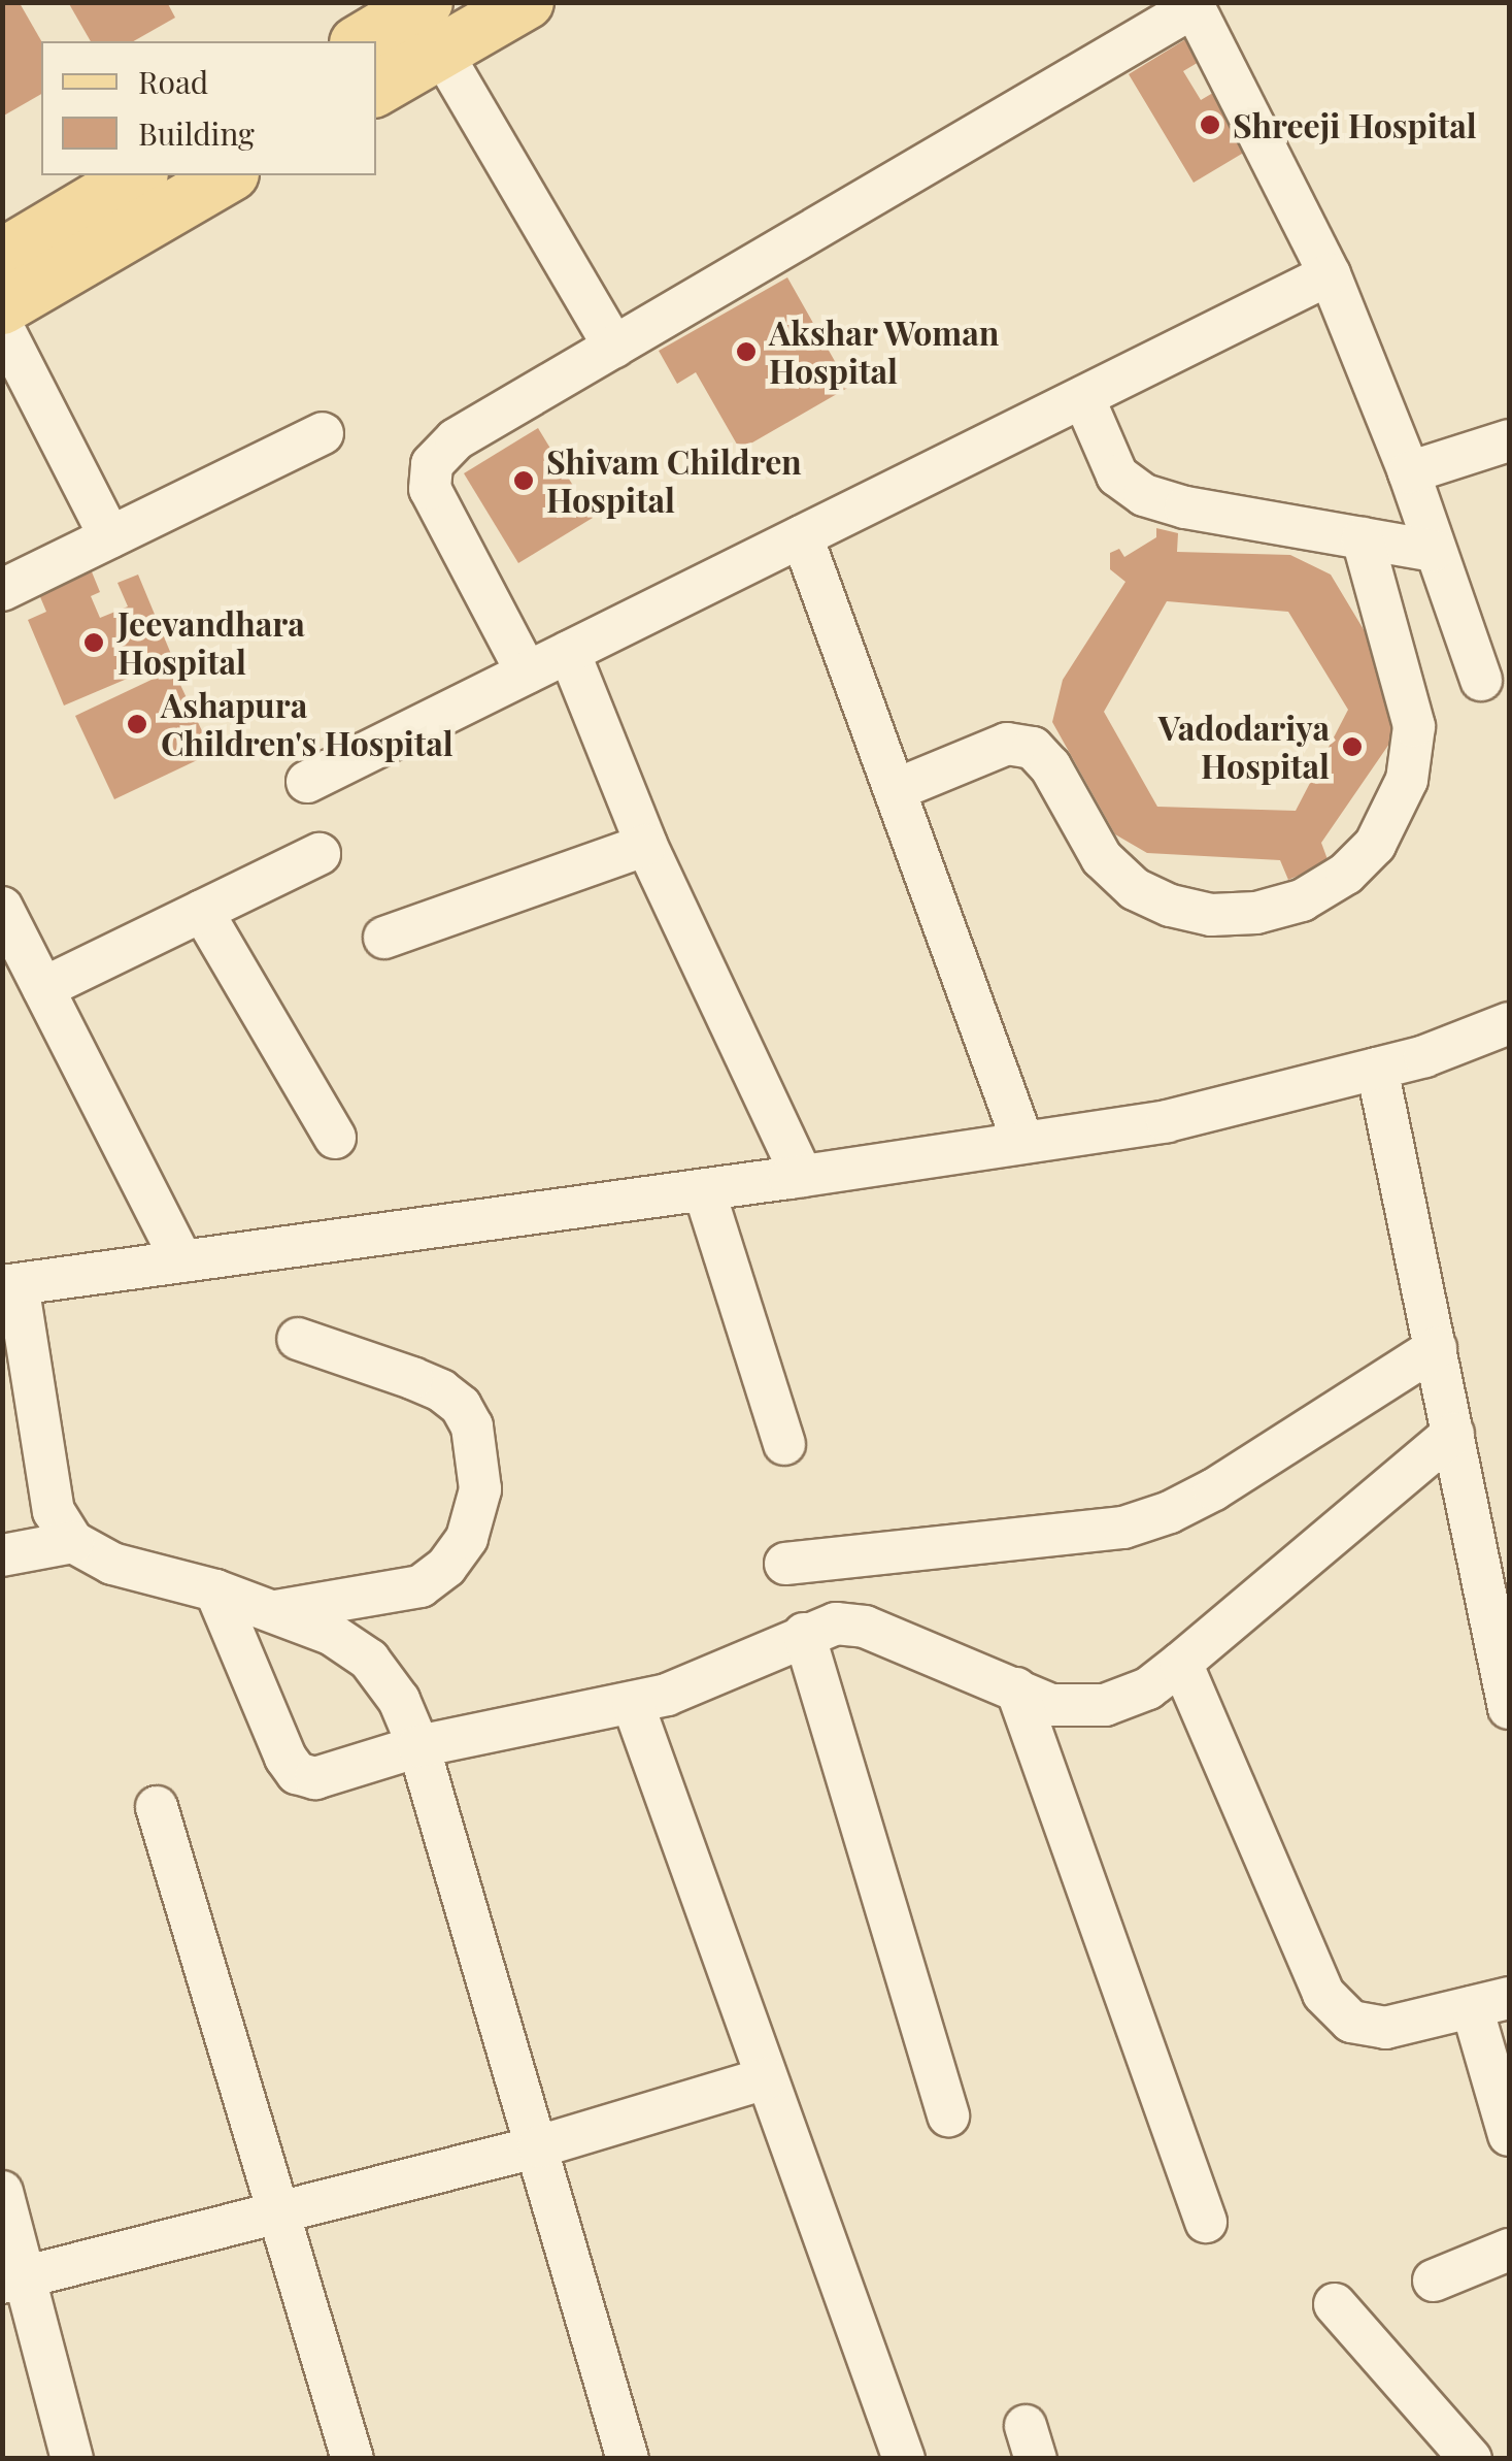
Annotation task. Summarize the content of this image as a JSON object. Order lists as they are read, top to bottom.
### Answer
{
  "places": [
    "Shreeji Hospital",
    "Akshar Woman Hospital",
    "Shivam Children Hospital",
    "Jeevandhara Hospital",
    "Ashapura Children's Hospital",
    "Vadodariya Hospital"
  ],
  "legend": ["Road", "Building"]
}
